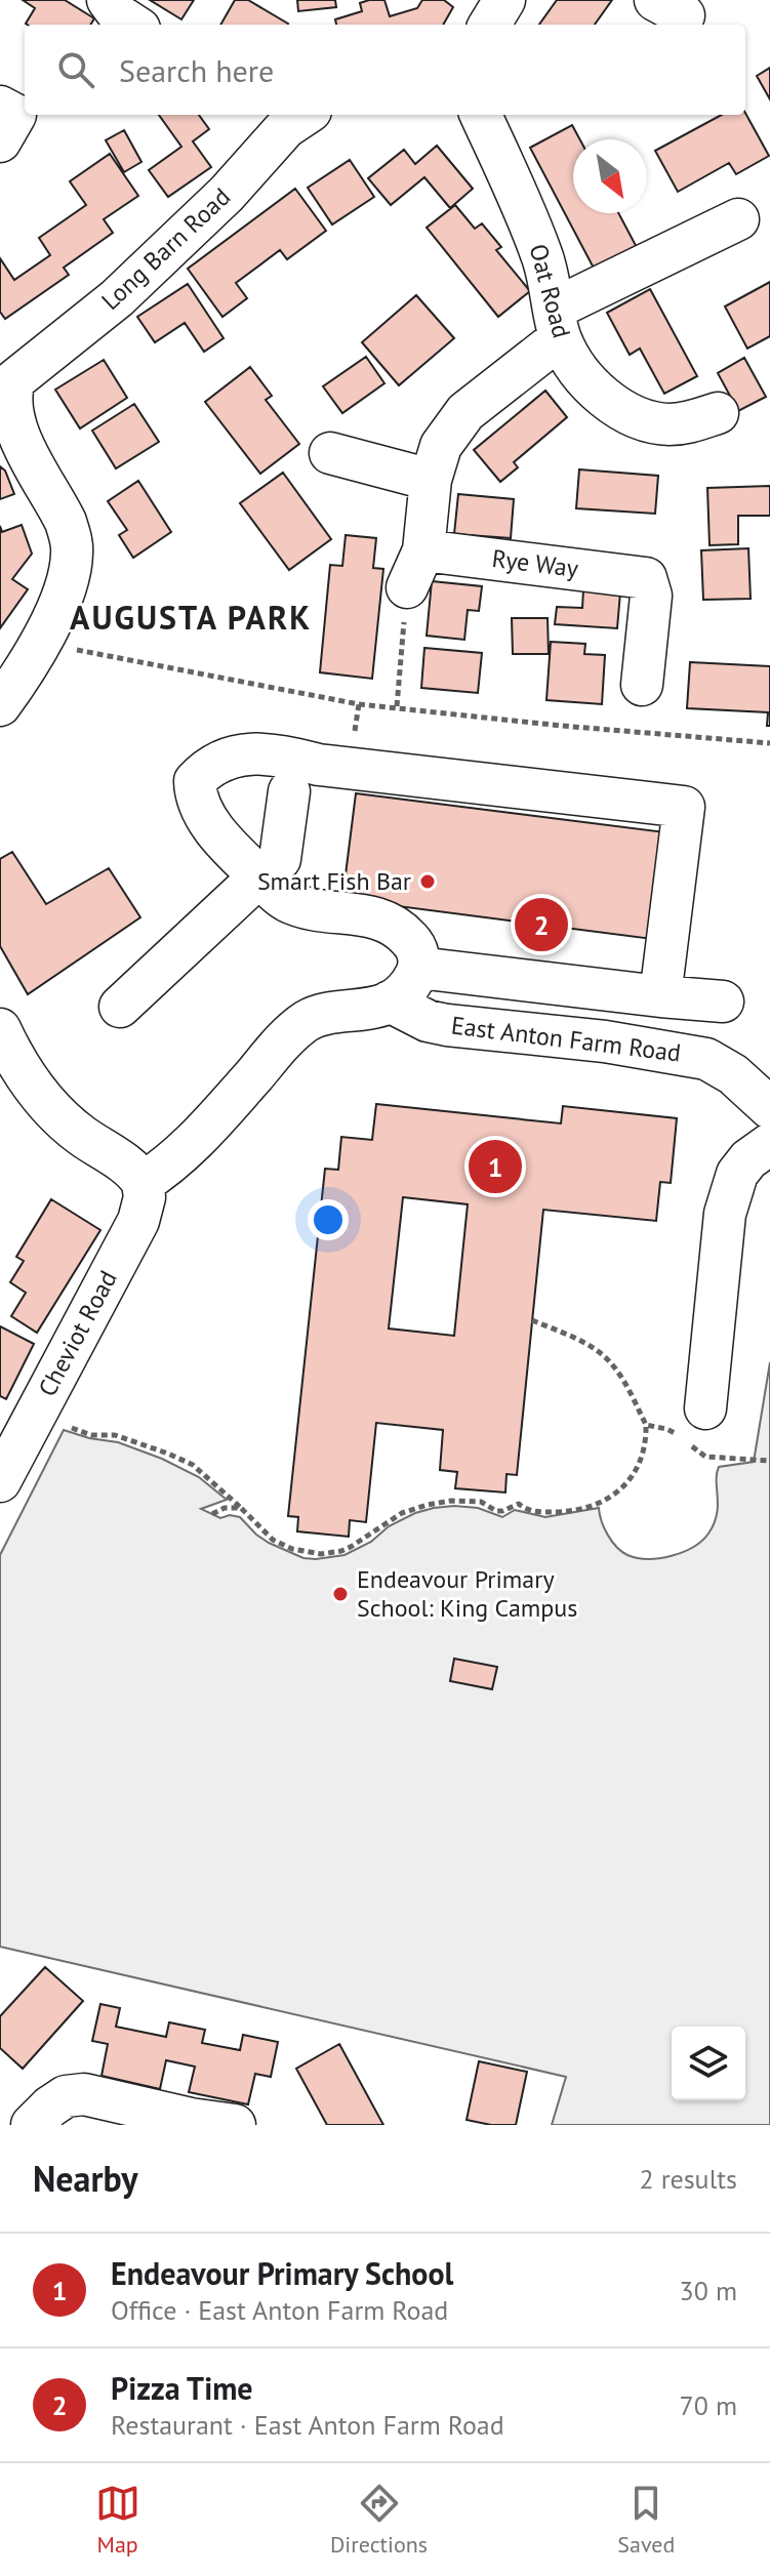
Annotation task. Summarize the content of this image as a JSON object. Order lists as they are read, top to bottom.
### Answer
{
  "streets": {
    "street": [
      "Long Barn Road",
      "Oat Road",
      "Rye Way",
      "East Anton Farm Road",
      "Cheviot Road"
    ]
  },
  "districts": ["AUGUSTA PARK"],
  "places": ["Smart Fish Bar", "Endeavour Primary School: King Campus"],
  "north": "bottom right",
  "page": {
    "search": "Search here",
    "pins": ["2", "1"],
    "heading": ["Nearby", "2 results"],
    "list": [
      {
        "mark": "1",
        "name": "Endeavour Primary School",
        "note": "Office · East Anton Farm Road",
        "value": "30 m"
      },
      {
        "mark": "2",
        "name": "Pizza Time",
        "note": "Restaurant · East Anton Farm Road",
        "value": "70 m"
      }
    ],
    "nav": ["Map", "Directions", "Saved"]
  }
}
